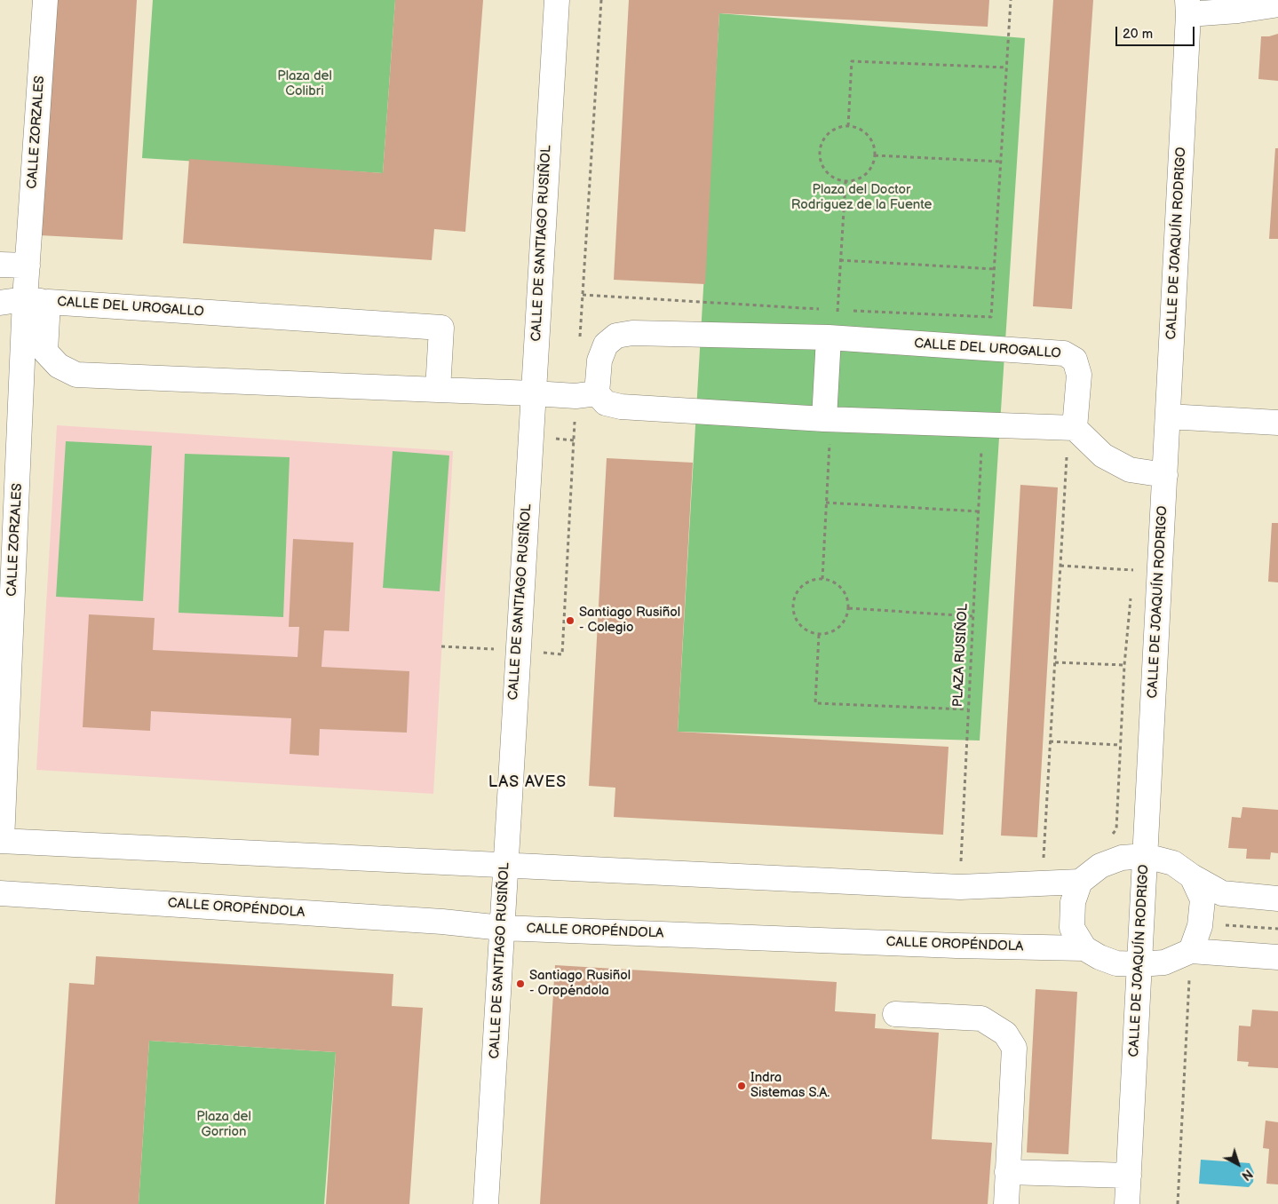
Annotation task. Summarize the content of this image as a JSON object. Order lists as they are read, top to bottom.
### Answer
{
  "streets": {
    "street": [
      "CALLE ZORZALES",
      "CALLE DE SANTIAGO RUSIÑOL",
      "CALLE DE JOAQUÍN RODRIGO",
      "CALLE DEL UROGALLO",
      "CALLE OROPÉNDOLA"
    ],
    "path": ["PLAZA RUSIÑOL"]
  },
  "crossings": [
    ["CALLE ZORZALES", "CALLE DEL UROGALLO"],
    ["CALLE DE SANTIAGO RUSIÑOL", "CALLE DEL UROGALLO"],
    ["CALLE DE SANTIAGO RUSIÑOL", "CALLE OROPÉNDOLA"],
    ["CALLE DE JOAQUÍN RODRIGO", "CALLE OROPÉNDOLA"]
  ],
  "districts": ["LAS AVES"],
  "parks": ["Plaza del Colibri", "Plaza del Doctor Rodriguez de la Fuente", "Plaza del Gorrion"],
  "places": ["Santiago Rusiñol - Colegio", "Santiago Rusiñol - Oropéndola", "Indra Sistemas S.A."],
  "scale_bar": "20 m",
  "north": "bottom right"
}
